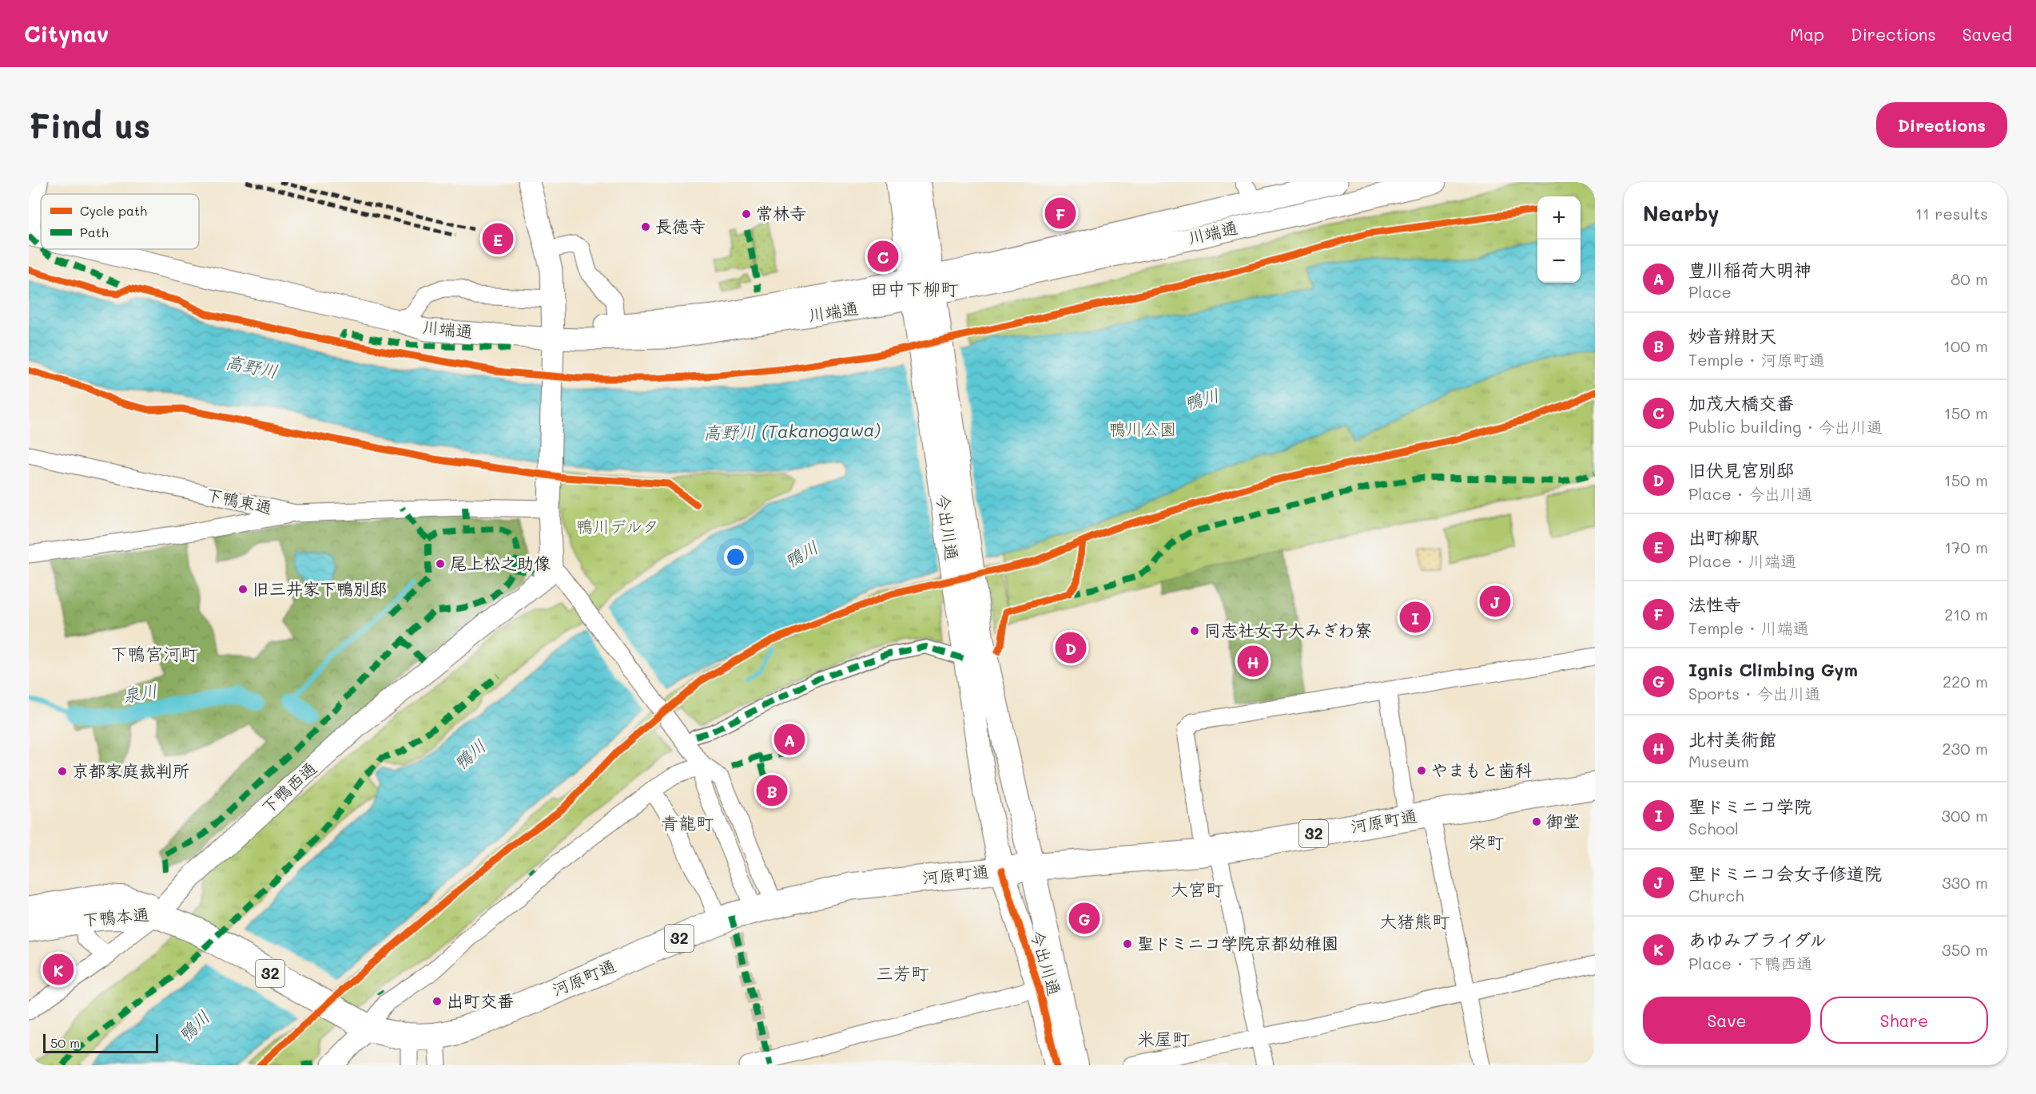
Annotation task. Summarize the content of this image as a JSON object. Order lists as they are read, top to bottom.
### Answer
{
  "streets": {
    "main road": [
      "今出川通",
      "河原町通",
      "32",
      "下鴨本通"
    ],
    "street": ["川端通", "下鴨東通", "下鴨西通"]
  },
  "crossings": [
    ["川端通", "今出川通"],
    ["今出川通", "河原町通"],
    ["下鴨西通", "32"],
    ["下鴨西通", "下鴨本通"],
    ["河原町通", "32"],
    ["32", "下鴨本通"]
  ],
  "districts": [
    "田中下柳町",
    "下鴨宮河町",
    "青龍町",
    "栄町",
    "大宮町",
    "大猪熊町",
    "三芳町",
    "米屋町"
  ],
  "water": [
    "高野川",
    "鴨川",
    "高野川 (Takanogawa)",
    "泉川"
  ],
  "parks": ["鴨川公園", "鴨川デルタ"],
  "places": [
    "常林寺",
    "長徳寺",
    "尾上松之助像",
    "旧三井家下鴨別邸",
    "同志社女子大みぎわ寮",
    "やまもと歯科",
    "京都家庭裁判所",
    "御堂",
    "聖ドミニコ学院京都幼稚園",
    "出町交番"
  ],
  "legend": ["Cycle path", "Path"],
  "scale_bar": "50 m",
  "page": {
    "header": "Citynav",
    "nav": ["Map", "Directions", "Saved"],
    "buttons": [
      "Directions",
      ["Save", "Share"]
    ],
    "title": "Find us",
    "heading": ["Nearby", "11 results"],
    "pins": [
      "F",
      "E",
      "C",
      "J",
      "I",
      "D",
      "H",
      "A",
      "B",
      "G",
      "K"
    ],
    "map_buttons": ["+", "−"],
    "list": [
      {
        "mark": "A",
        "name": "豊川稲荷大明神",
        "note": "Place",
        "value": "80 m"
      },
      {
        "mark": "B",
        "name": "妙音辨財天",
        "note": "Temple · 河原町通",
        "value": "100 m"
      },
      {
        "mark": "C",
        "name": "加茂大橋交番",
        "note": "Public building · 今出川通",
        "value": "150 m"
      },
      {
        "mark": "D",
        "name": "旧伏見宮別邸",
        "note": "Place · 今出川通",
        "value": "150 m"
      },
      {
        "mark": "E",
        "name": "出町柳駅",
        "note": "Place · 川端通",
        "value": "170 m"
      },
      {
        "mark": "F",
        "name": "法性寺",
        "note": "Temple · 川端通",
        "value": "210 m"
      },
      {
        "mark": "G",
        "name": "Ignis Climbing Gym",
        "note": "Sports · 今出川通",
        "value": "220 m"
      },
      {
        "mark": "H",
        "name": "北村美術館",
        "note": "Museum",
        "value": "230 m"
      },
      {
        "mark": "I",
        "name": "聖ドミニコ学院",
        "note": "School",
        "value": "300 m"
      },
      {
        "mark": "J",
        "name": "聖ドミニコ会女子修道院",
        "note": "Church",
        "value": "330 m"
      },
      {
        "mark": "K",
        "name": "あゆみブライダル",
        "note": "Place · 下鴨西通",
        "value": "350 m"
      }
    ],
    "scale": "50 m"
  }
}
